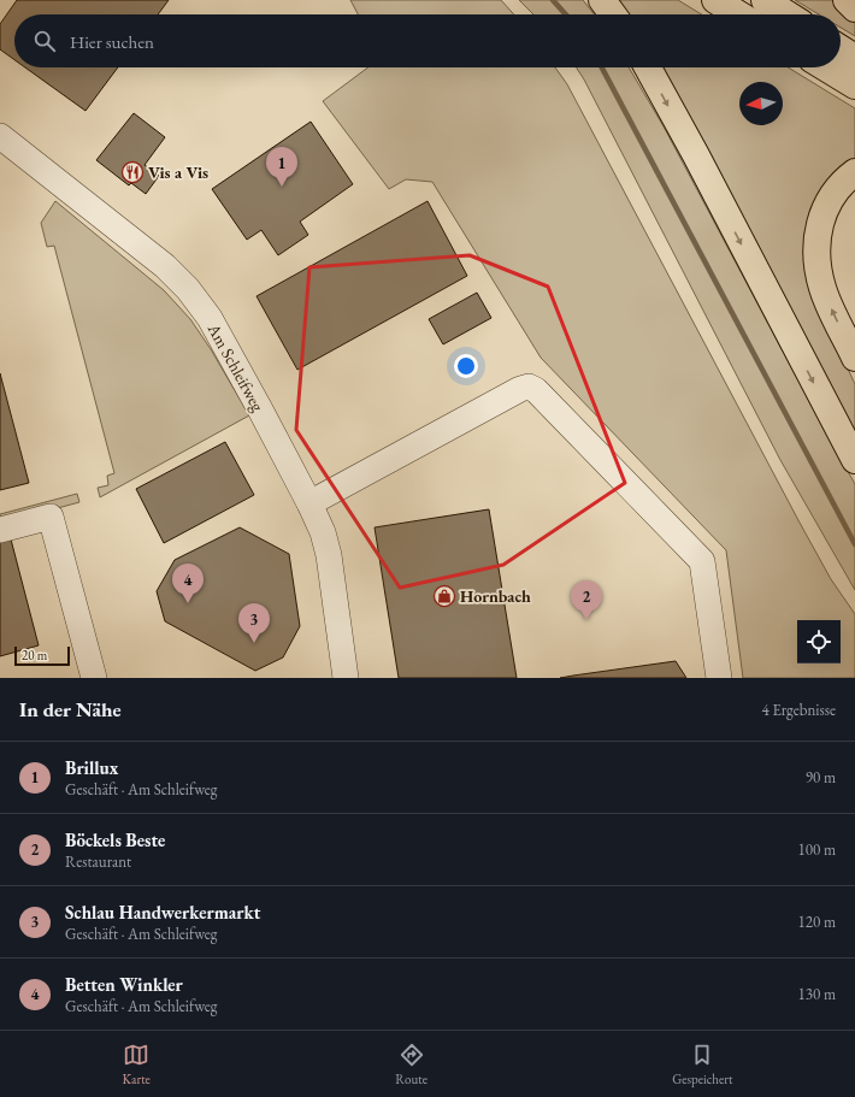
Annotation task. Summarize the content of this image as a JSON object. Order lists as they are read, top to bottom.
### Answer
{
  "streets": {
    "street": ["Am Schleifweg"]
  },
  "places": {
    "restaurant": ["Vis a Vis"],
    "shop": ["Hornbach"]
  },
  "scale_bar": "20 m",
  "north": "left",
  "page": {
    "search": "Hier suchen",
    "pins": [
      "1",
      "4",
      "2",
      "3"
    ],
    "scale": "20 m",
    "heading": ["In der Nähe", "4 Ergebnisse"],
    "list": [
      {
        "mark": "1",
        "name": "Brillux",
        "note": "Geschäft · Am Schleifweg",
        "value": "90 m"
      },
      {
        "mark": "2",
        "name": "Böckels Beste",
        "note": "Restaurant",
        "value": "100 m"
      },
      {
        "mark": "3",
        "name": "Schlau Handwerkermarkt",
        "note": "Geschäft · Am Schleifweg",
        "value": "120 m"
      },
      {
        "mark": "4",
        "name": "Betten Winkler",
        "note": "Geschäft · Am Schleifweg",
        "value": "130 m"
      }
    ],
    "nav": ["Karte", "Route", "Gespeichert"]
  }
}
